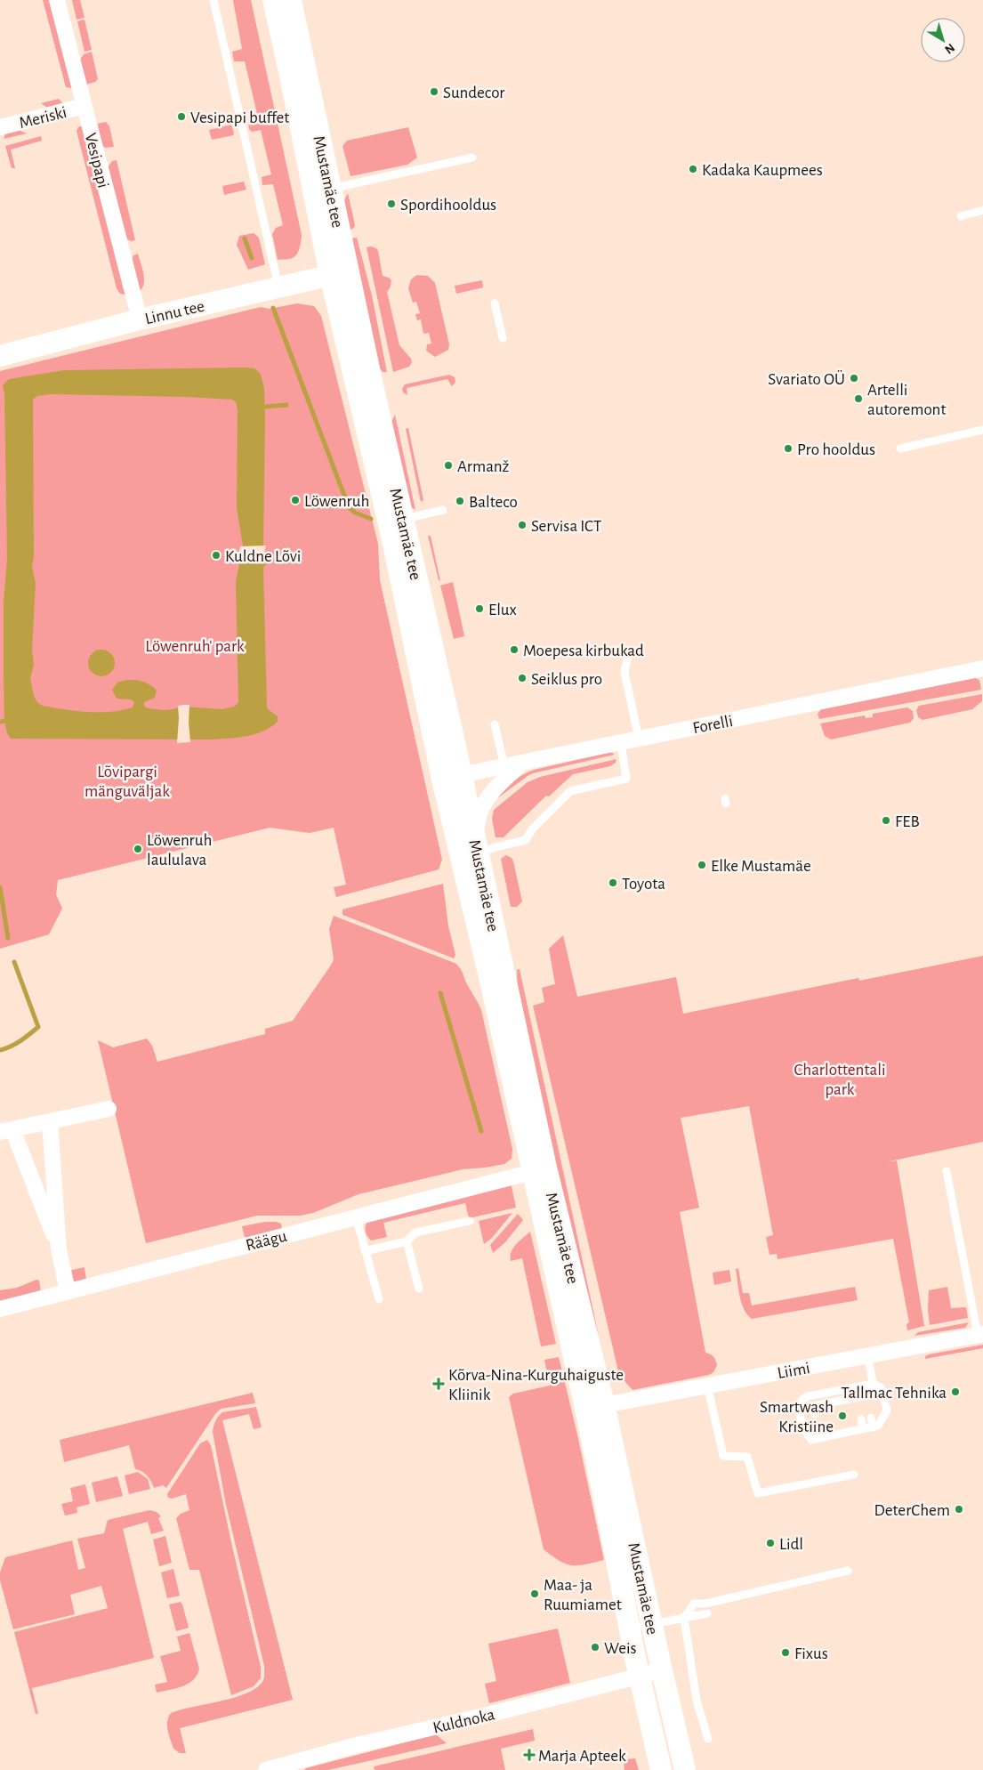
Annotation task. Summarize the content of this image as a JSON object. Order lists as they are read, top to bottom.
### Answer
{
  "streets": {
    "main road": ["Mustamäe tee", "Linnu tee"],
    "street": [
      "Meriski",
      "Vesipapi",
      "Forelli",
      "Räägu",
      "Liimi",
      "Kuldnoka"
    ]
  },
  "crossings": [
    ["Meriski", "Vesipapi"],
    ["Vesipapi", "Linnu tee"],
    ["Mustamäe tee", "Linnu tee"],
    ["Mustamäe tee", "Forelli"],
    ["Mustamäe tee", "Räägu"],
    ["Mustamäe tee", "Liimi"],
    ["Mustamäe tee", "Kuldnoka"]
  ],
  "parks": ["Löwenruh' park", "Lõvipargi mänguväljak", "Charlottentali park"],
  "places": {
    "other": [
      "Sundecor",
      "Vesipapi buffet",
      "Kadaka Kaupmees",
      "Spordihooldus",
      "Svariato OÜ",
      "Artelli autoremont",
      "Pro hooldus",
      "Armanž",
      "Löwenruh",
      "Balteco",
      "Servisa ICT",
      "Kuldne Lõvi",
      "Elux",
      "Moepesa kirbukad",
      "Seiklus pro",
      "FEB",
      "Löwenruh laululava",
      "Elke Mustamäe",
      "Toyota",
      "Tallmac Tehnika",
      "Smartwash Kristiine",
      "DeterChem",
      "Lidl",
      "Maa- ja Ruumiamet",
      "Weis",
      "Fixus"
    ],
    "health": ["Kõrva-Nina-Kurguhaiguste Kliinik", "Marja Apteek"]
  },
  "north": "bottom right"
}
